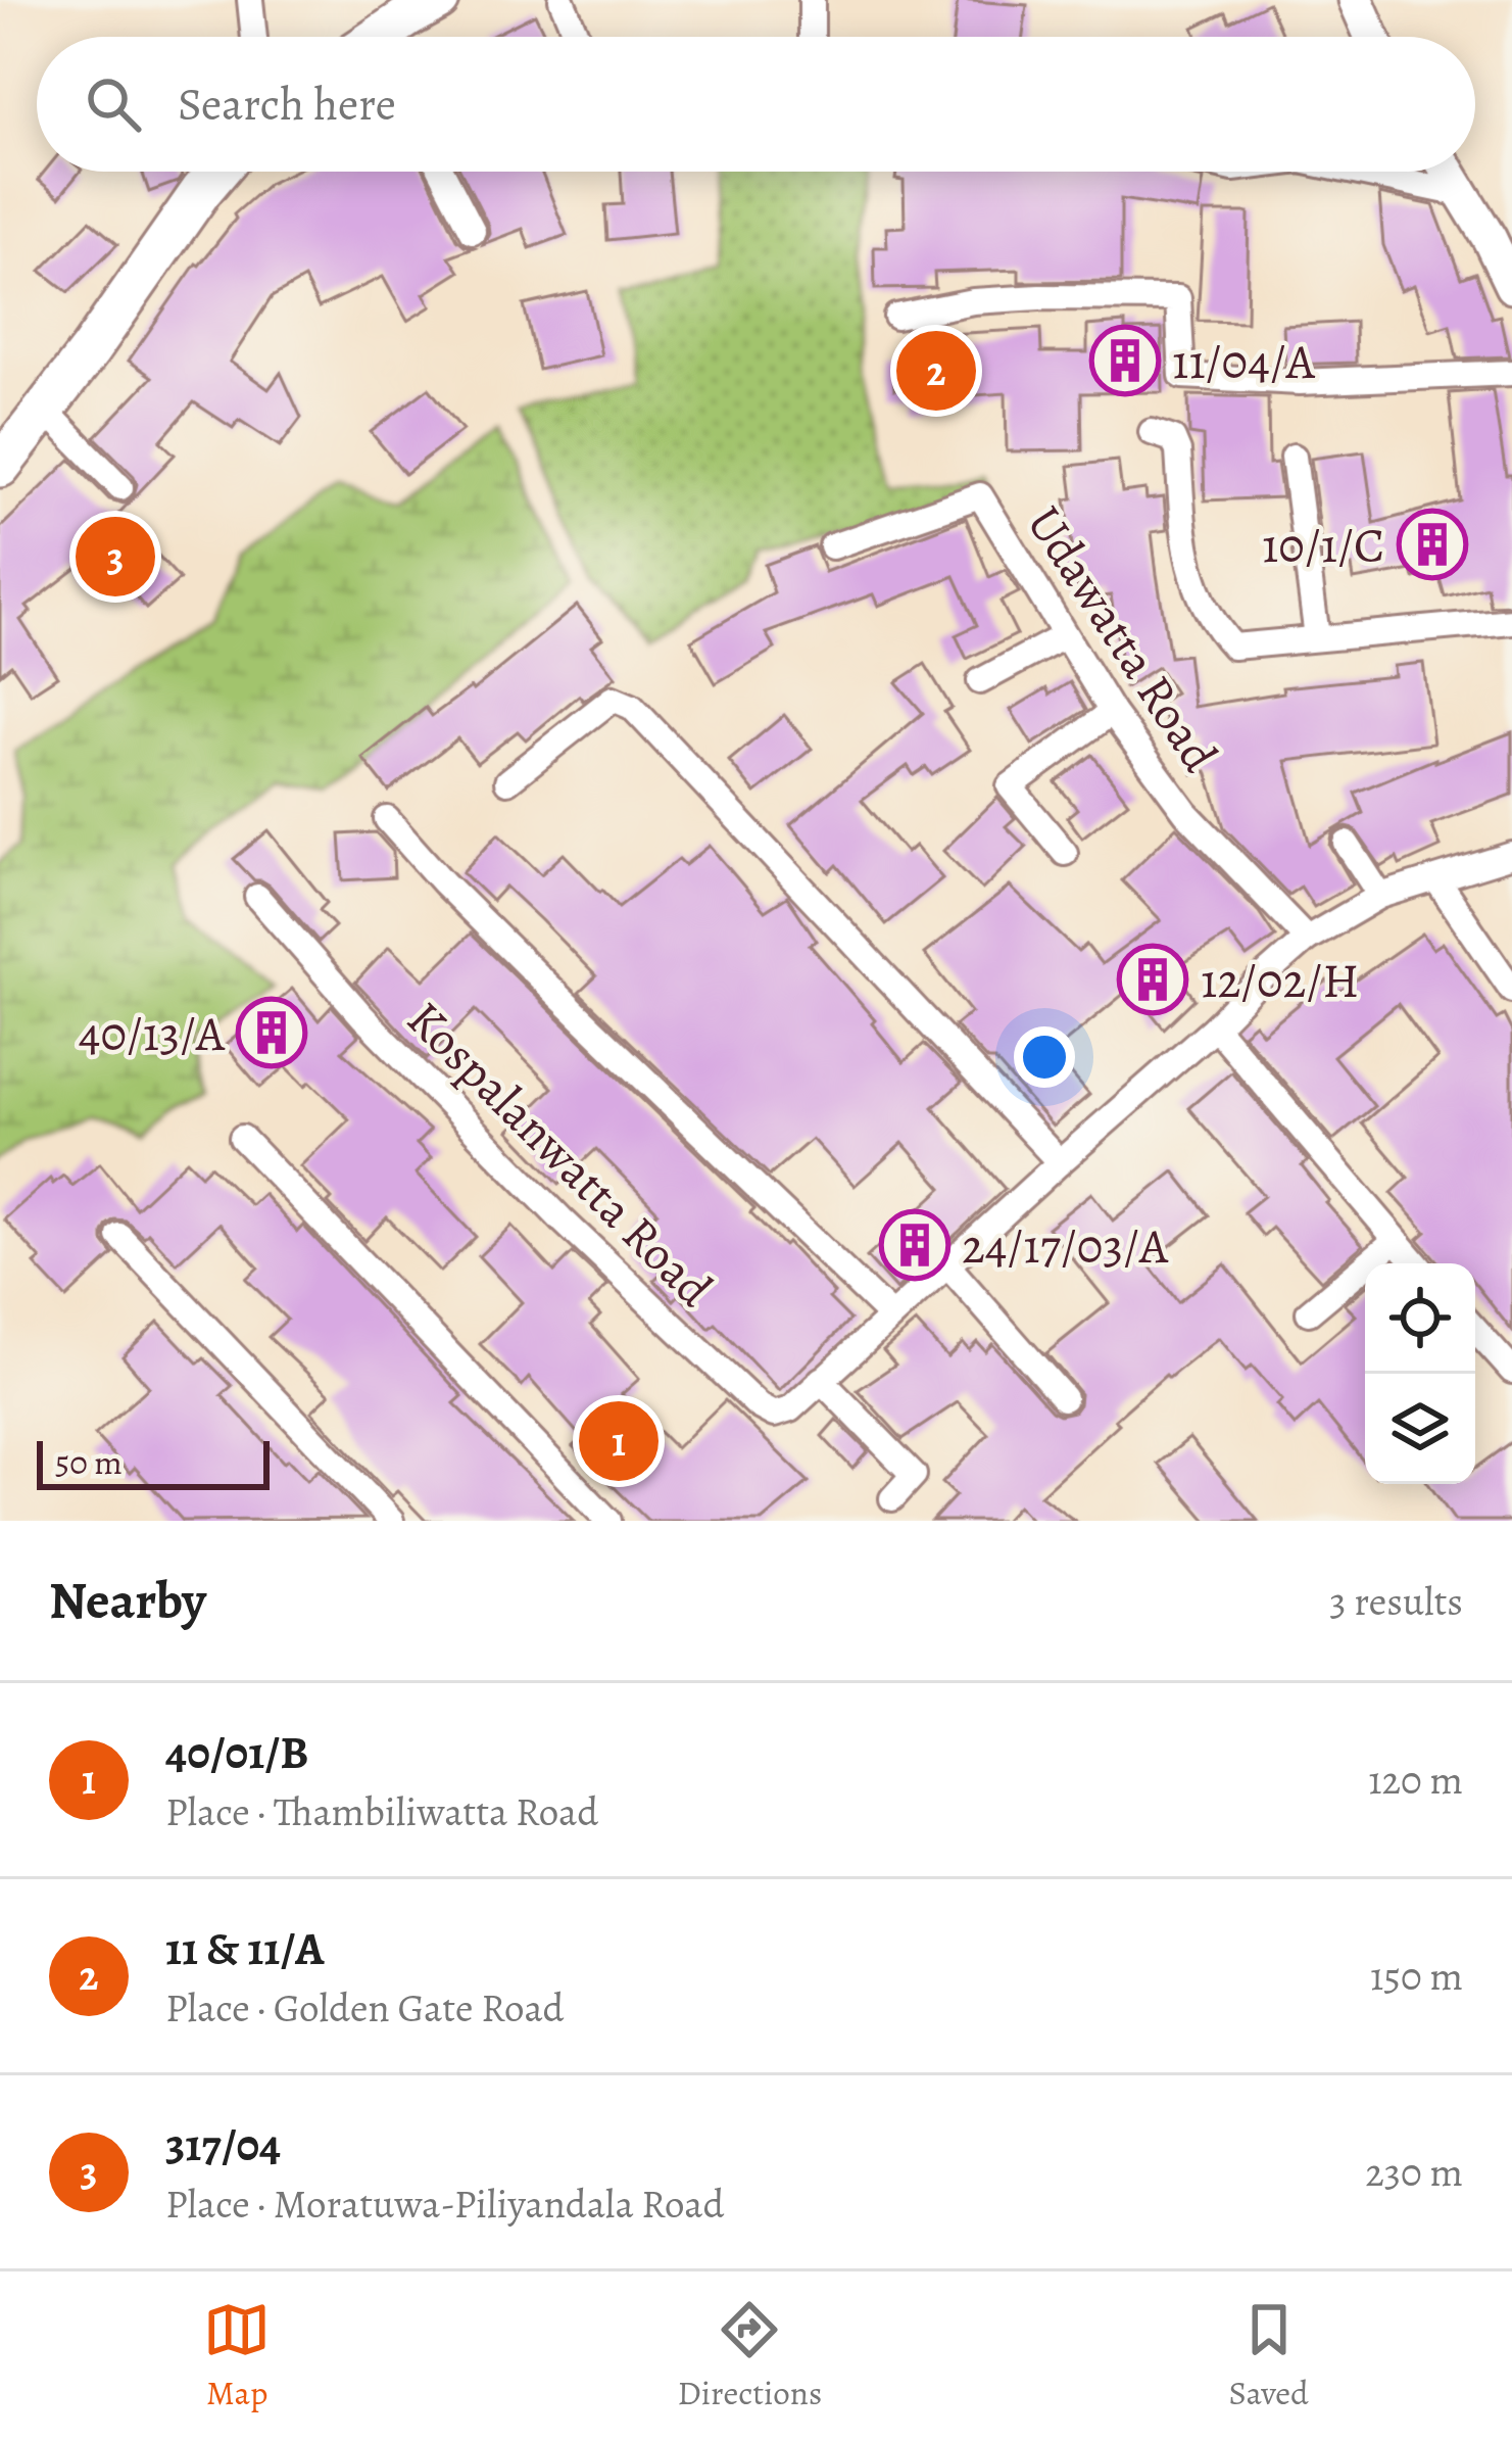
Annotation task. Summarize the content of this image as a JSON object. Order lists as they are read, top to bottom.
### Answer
{
  "streets": {
    "street": ["Udawatta Road", "Kospalanwatta Road"]
  },
  "crossings": [
    ["Udawatta Road", "Kospalanwatta Road"]
  ],
  "places": {
    "building": [
      "11/04/A",
      "10/1/C",
      "12/02/H",
      "40/13/A",
      "24/17/03/A"
    ]
  },
  "scale_bar": "50 m",
  "page": {
    "search": "Search here",
    "pins": ["2", "3", "1"],
    "scale": "50 m",
    "heading": ["Nearby", "3 results"],
    "list": [
      {
        "mark": "1",
        "name": "40/01/B",
        "note": "Place · Thambiliwatta Road",
        "value": "120 m"
      },
      {
        "mark": "2",
        "name": "11 & 11/A",
        "note": "Place · Golden Gate Road",
        "value": "150 m"
      },
      {
        "mark": "3",
        "name": "317/04",
        "note": "Place · Moratuwa-Piliyandala Road",
        "value": "230 m"
      }
    ],
    "nav": ["Map", "Directions", "Saved"]
  }
}
